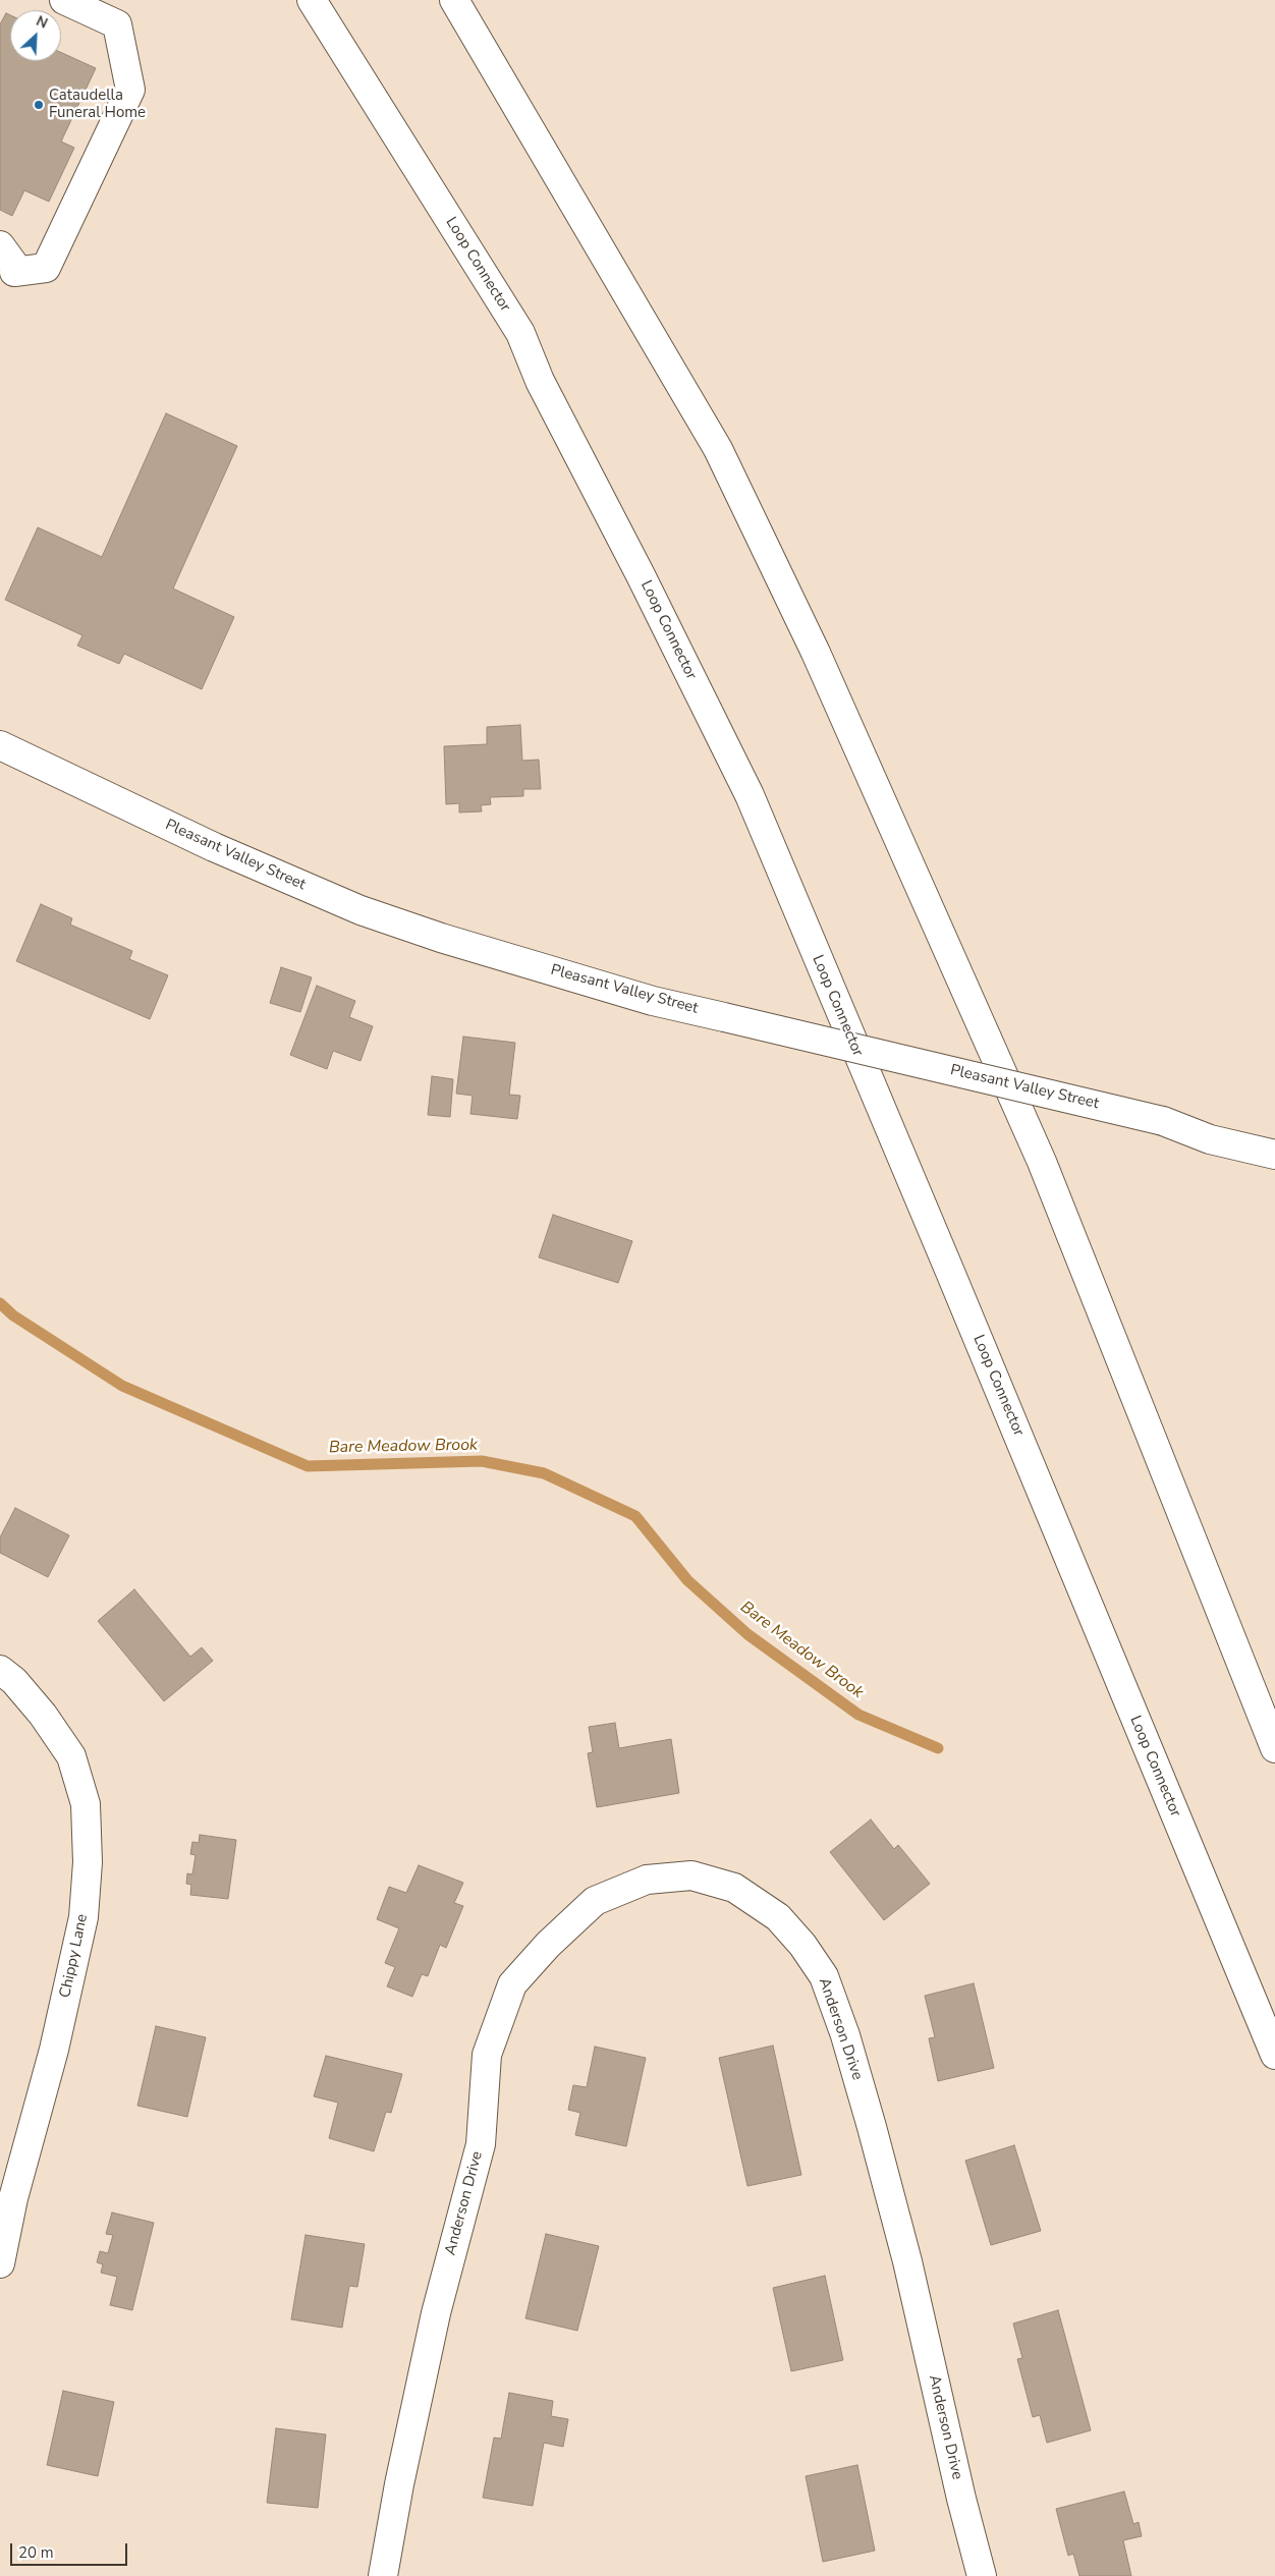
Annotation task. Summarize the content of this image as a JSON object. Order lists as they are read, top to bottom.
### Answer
{
  "streets": {
    "main road": [
      "Loop Connector",
      "Pleasant Valley Street",
      "Chippy Lane",
      "Anderson Drive"
    ]
  },
  "water": ["Bare Meadow Brook"],
  "places": ["Cataudella Funeral Home"],
  "scale_bar": "20 m",
  "north": "top right"
}
